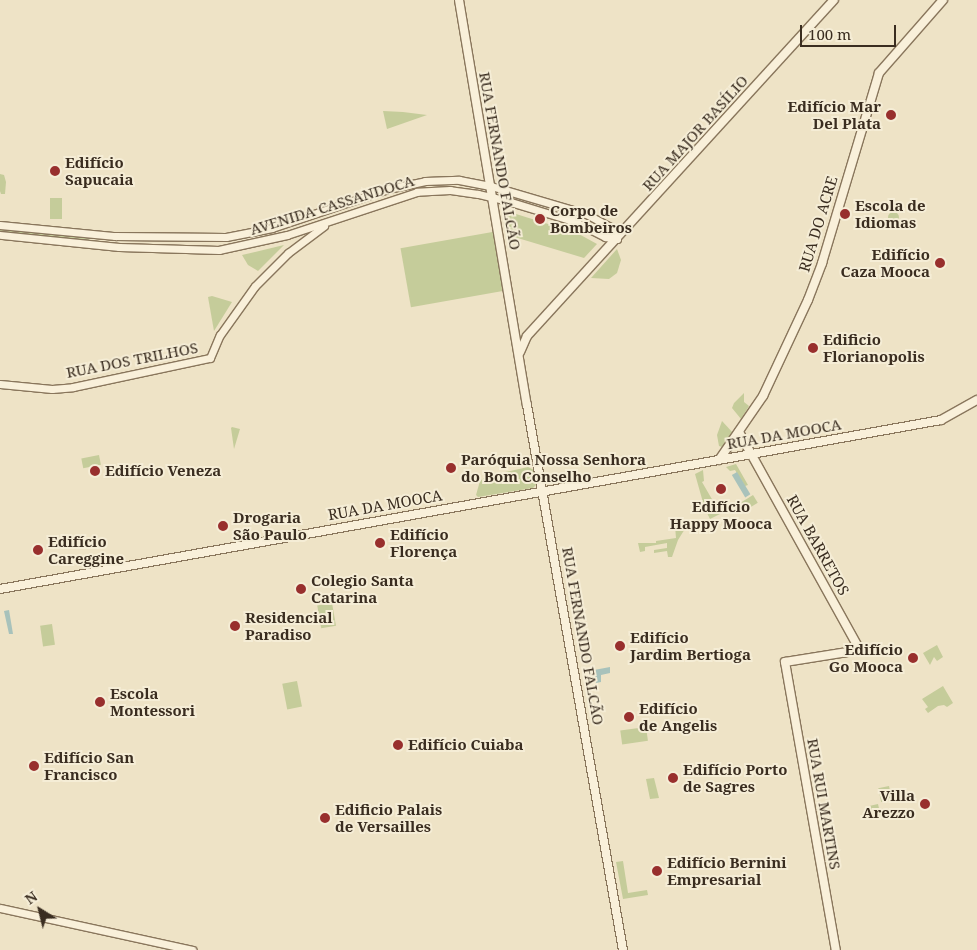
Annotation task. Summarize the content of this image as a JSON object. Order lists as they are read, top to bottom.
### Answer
{
  "streets": {
    "main road": [
      "RUA MAJOR BASÍLIO",
      "RUA FERNANDO FALCÃO",
      "RUA DO ACRE",
      "RUA DA MOOCA",
      "RUA BARRETOS",
      "RUA RUI MARTINS"
    ],
    "street": ["AVENIDA CASSANDOCA", "RUA DOS TRILHOS"]
  },
  "crossings": [
    ["RUA MAJOR BASÍLIO", "RUA FERNANDO FALCÃO"],
    ["RUA MAJOR BASÍLIO", "AVENIDA CASSANDOCA"],
    ["RUA FERNANDO FALCÃO", "AVENIDA CASSANDOCA"],
    ["RUA FERNANDO FALCÃO", "RUA DA MOOCA"],
    ["AVENIDA CASSANDOCA", "RUA DOS TRILHOS"],
    ["RUA DO ACRE", "RUA DA MOOCA"],
    ["RUA DO ACRE", "RUA BARRETOS"],
    ["RUA DA MOOCA", "RUA BARRETOS"],
    ["RUA BARRETOS", "RUA RUI MARTINS"]
  ],
  "places": [
    "Edifício Mar Del Plata",
    "Edifício Sapucaia",
    "Escola de Idiomas",
    "Corpo de Bombeiros",
    "Edifício Caza Mooca",
    "Edificio Florianopolis",
    "Paróquia Nossa Senhora do Bom Conselho",
    "Edifício Veneza",
    "Edifício Happy Mooca",
    "Drogaria São Paulo",
    "Edifício Florença",
    "Edifício Careggine",
    "Colegio Santa Catarina",
    "Residencial Paradiso",
    "Edifício Jardim Bertioga",
    "Edifício Go Mooca",
    "Escola Montessori",
    "Edifício de Angelis",
    "Edifício Cuiaba",
    "Edifício San Francisco",
    "Edifício Porto de Sagres",
    "Villa Arezzo",
    "Edificio Palais de Versailles",
    "Edifício Bernini Empresarial"
  ],
  "scale_bar": "100 m",
  "north": "top left"
}
